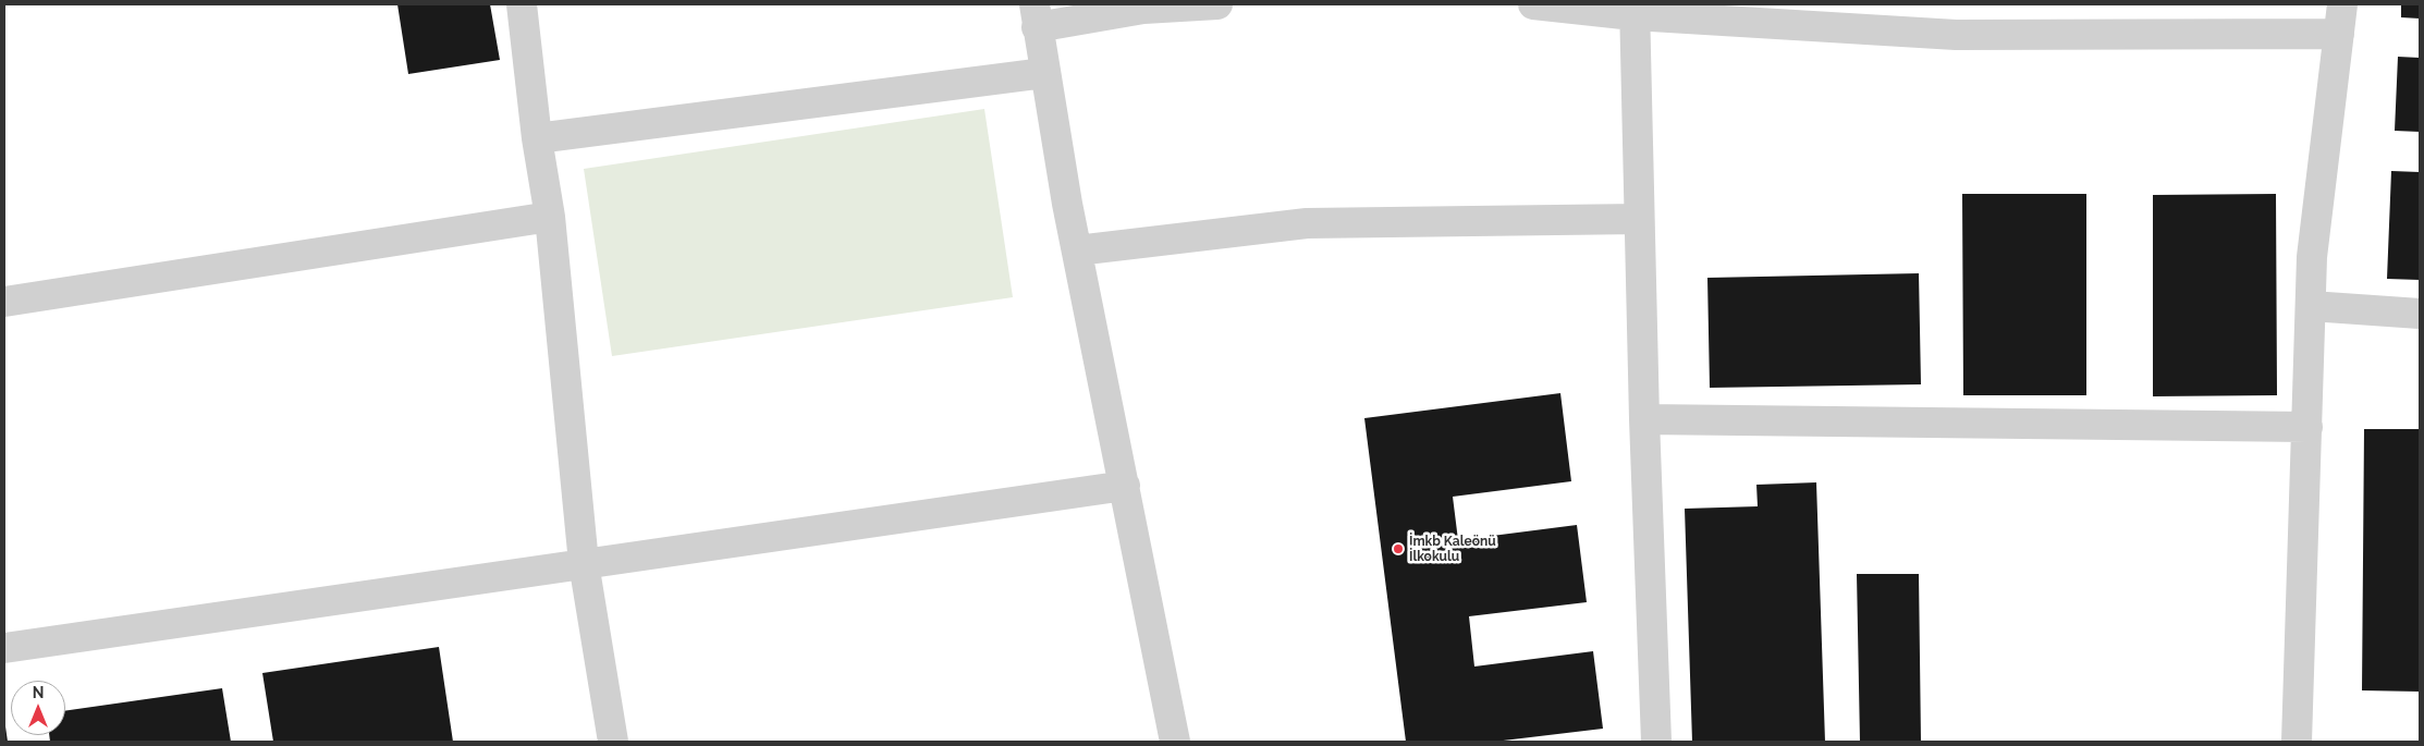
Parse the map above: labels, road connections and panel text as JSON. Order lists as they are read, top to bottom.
{
  "places": ["İmkb Kaleönü İlkokulu"],
  "north": "top"
}
